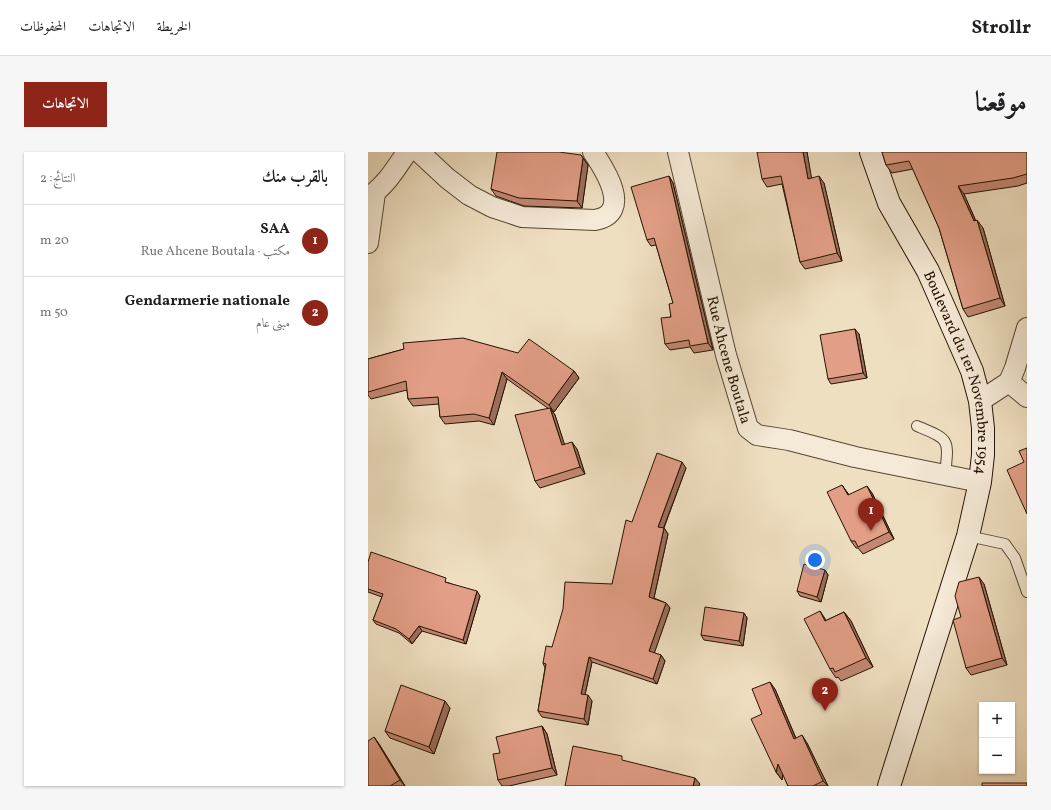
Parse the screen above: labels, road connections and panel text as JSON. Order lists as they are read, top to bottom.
{
  "streets": {
    "main road": ["Boulevard du 1er Novembre 1954"],
    "street": ["Rue Ahcene Boutala"]
  },
  "crossings": [
    ["Rue Ahcene Boutala", "Boulevard du 1er Novembre 1954"]
  ],
  "page": {
    "header": "Strollr",
    "nav": ["الخريطة", "الاتجاهات", "المحفوظات"],
    "title": "موقعنا",
    "buttons": "الاتجاهات",
    "heading": ["بالقرب منك", "النتائج: 2"],
    "list": [
      {
        "mark": "1",
        "name": "SAA",
        "note": "مكتب · Rue Ahcene Boutala",
        "value": "20 m"
      },
      {
        "mark": "2",
        "name": "Gendarmerie nationale",
        "note": "مبنى عام",
        "value": "50 m"
      }
    ],
    "pins": ["1", "2"],
    "map_buttons": ["+", "−"]
  }
}
